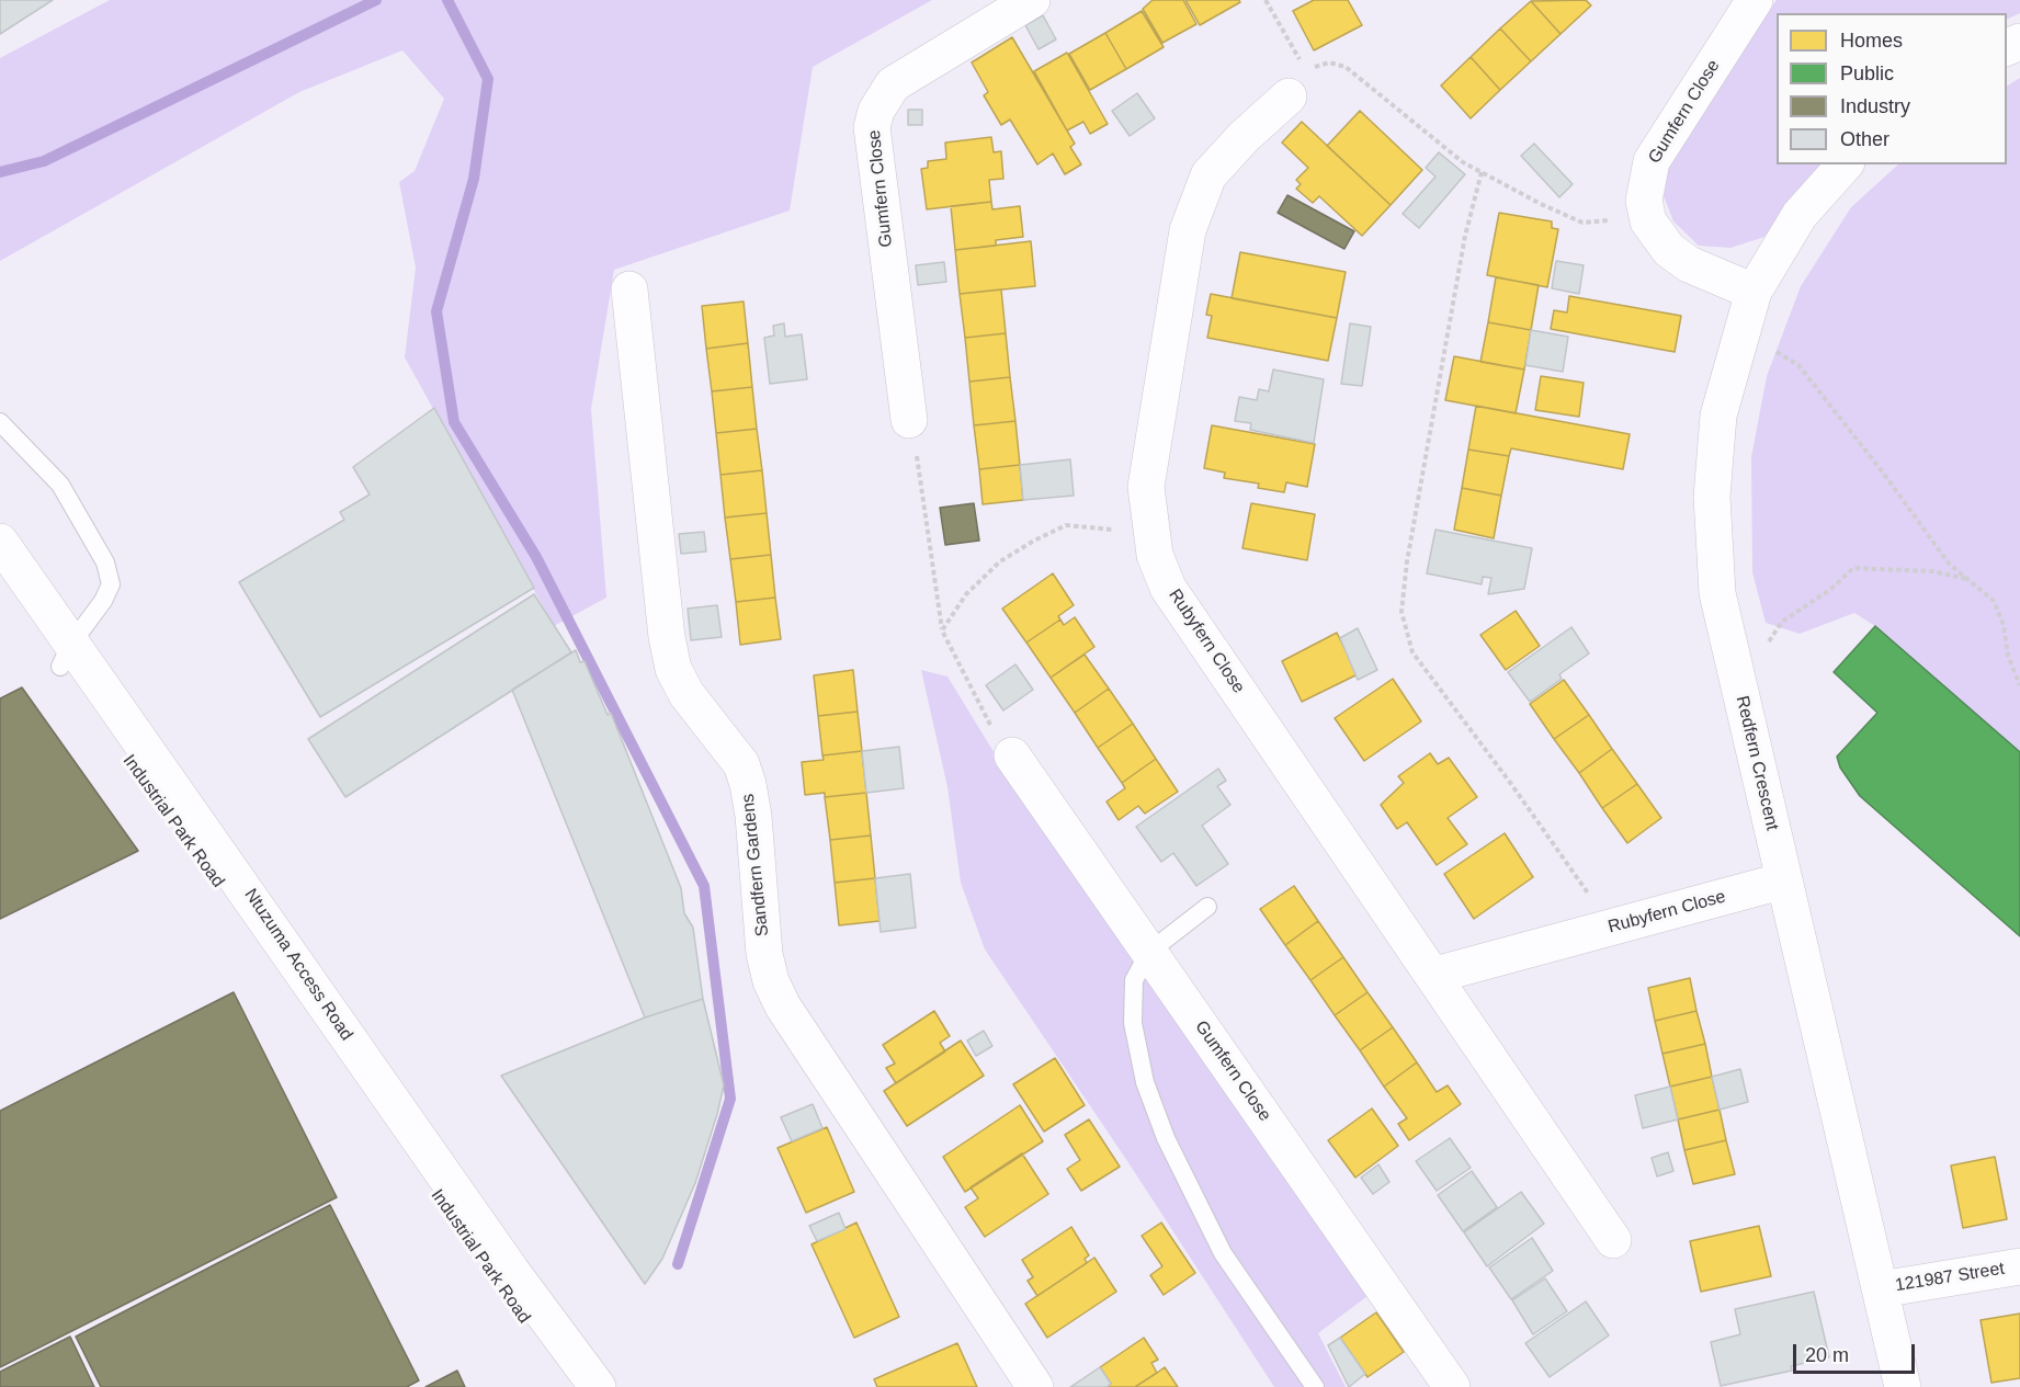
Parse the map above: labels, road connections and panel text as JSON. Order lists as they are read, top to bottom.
{
  "streets": {
    "street": [
      "Gumfern Close",
      "Rubyfern Close",
      "Redfern Crescent",
      "Industrial Park Road",
      "Sandfern Gardens",
      "Ntuzuma Access Road",
      "121987 Street"
    ]
  },
  "crossings": [
    ["Rubyfern Close", "Redfern Crescent"],
    ["Redfern Crescent", "121987 Street"],
    ["Industrial Park Road", "Ntuzuma Access Road"]
  ],
  "legend": [
    "Homes",
    "Public",
    "Industry",
    "Other"
  ],
  "scale_bar": "20 m"
}
